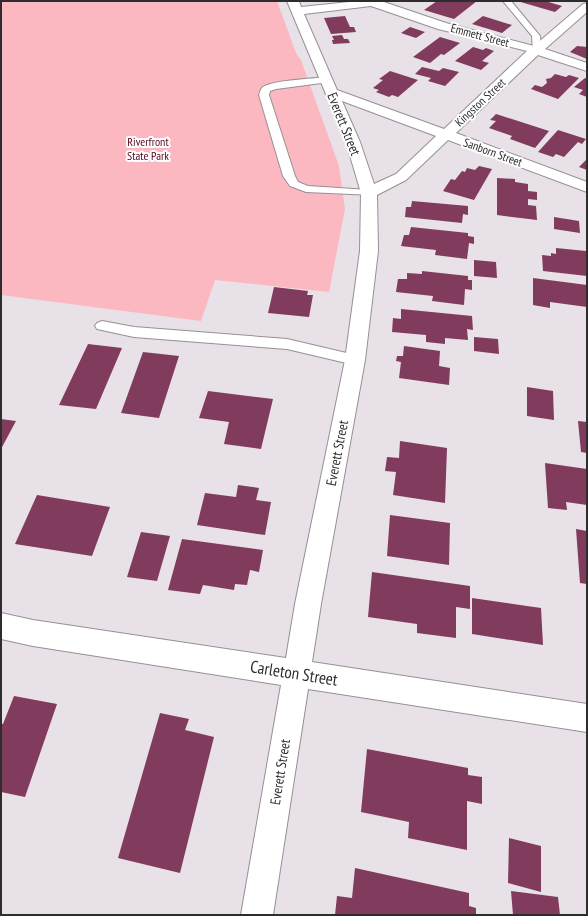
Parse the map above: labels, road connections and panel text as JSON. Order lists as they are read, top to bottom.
{
  "streets": {
    "street": [
      "Emmett Street",
      "Kingston Street",
      "Everett Street",
      "Sanborn Street",
      "Carleton Street"
    ]
  },
  "crossings": [
    ["Emmett Street", "Kingston Street"],
    ["Kingston Street", "Everett Street"],
    ["Kingston Street", "Sanborn Street"],
    ["Everett Street", "Sanborn Street"],
    ["Everett Street", "Carleton Street"]
  ],
  "parks": ["Riverfront State Park"]
}
